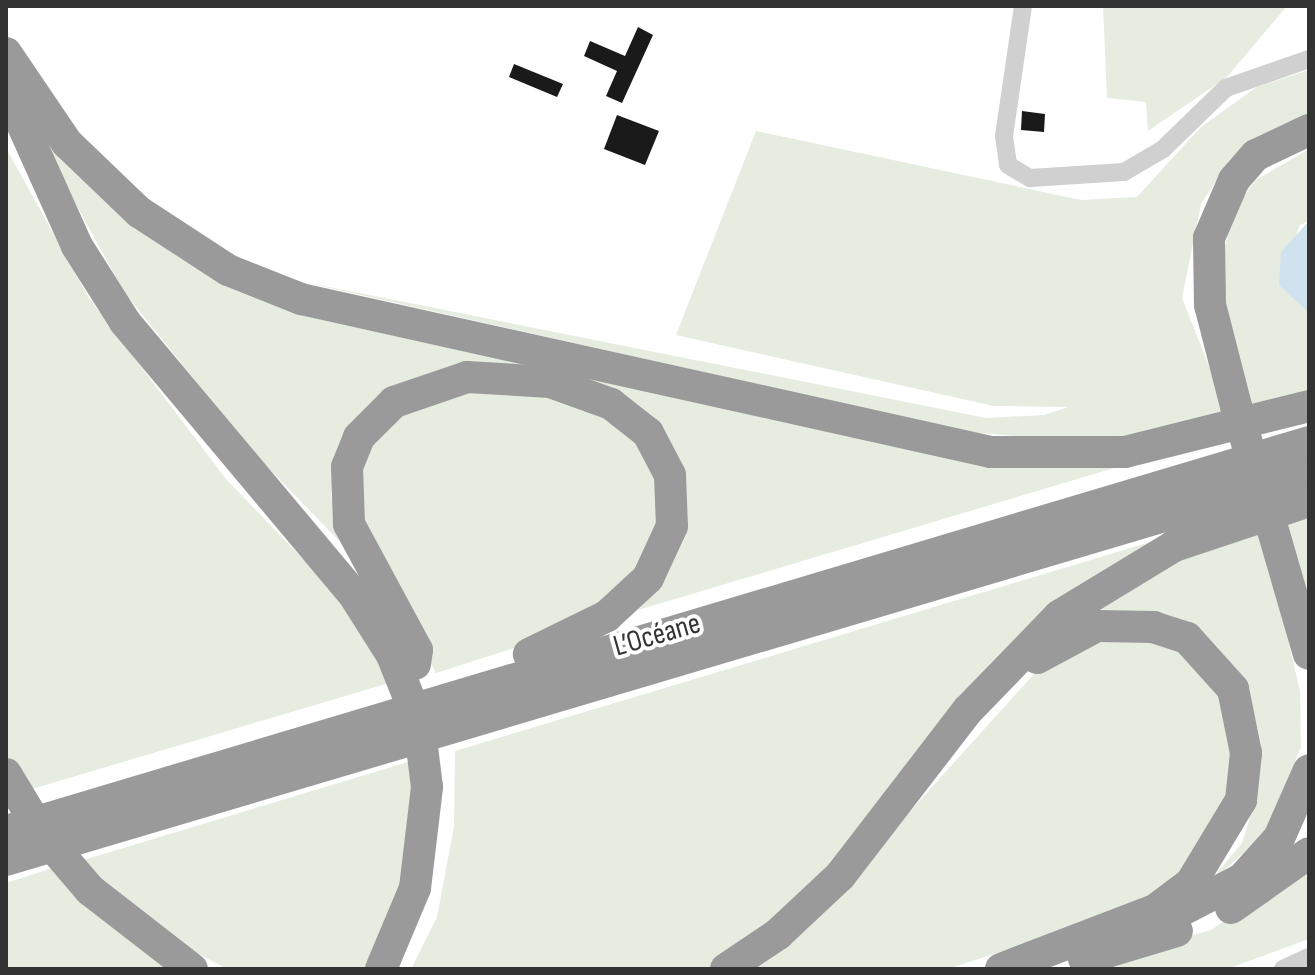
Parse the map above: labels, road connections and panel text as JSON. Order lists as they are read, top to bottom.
{
  "streets": {
    "highway": ["L’Océane"]
  }
}
